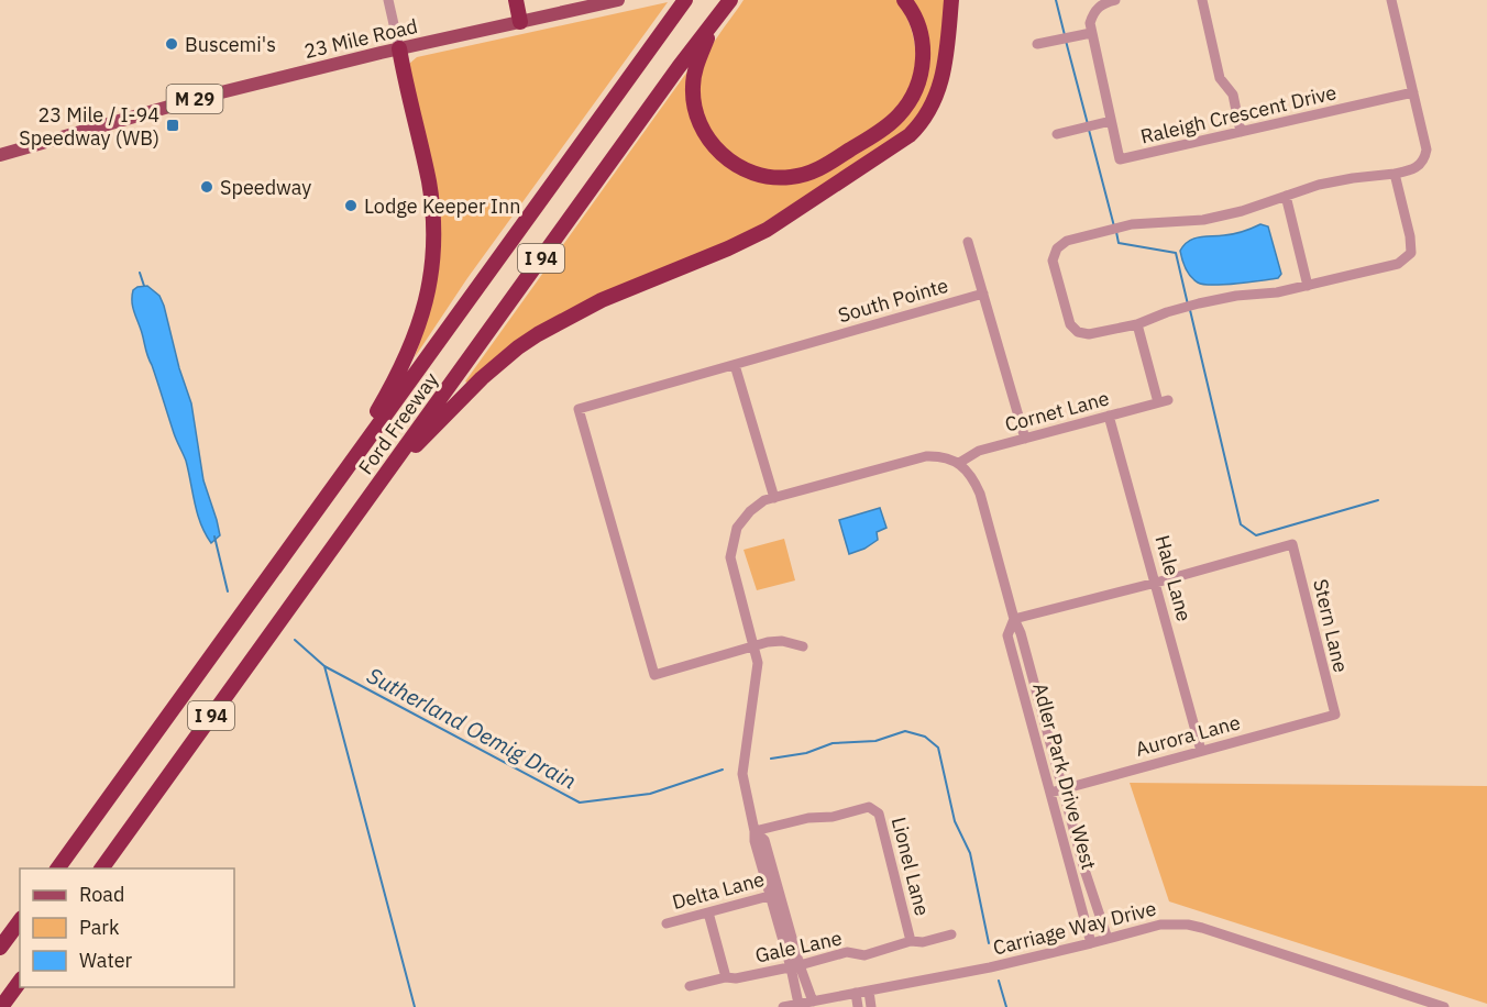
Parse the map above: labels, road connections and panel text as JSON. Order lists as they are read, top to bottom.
{
  "streets": {
    "highway": ["I 94", "Ford Freeway"],
    "main road": ["23 Mile Road", "M 29"],
    "street": [
      "Raleigh Crescent Drive",
      "South Pointe",
      "Cornet Lane",
      "Hale Lane",
      "Stern Lane",
      "Aurora Lane",
      "Adler Park Drive West",
      "Lionel Lane",
      "Delta Lane",
      "Carriage Way Drive",
      "Gale Lane"
    ]
  },
  "crossings": [
    ["Cornet Lane", "Hale Lane"],
    ["Cornet Lane", "Adler Park Drive West"],
    ["Hale Lane", "Stern Lane"],
    ["Hale Lane", "Aurora Lane"],
    ["Stern Lane", "Aurora Lane"],
    ["Aurora Lane", "Adler Park Drive West"],
    ["Adler Park Drive West", "Carriage Way Drive"],
    ["Lionel Lane", "Gale Lane"]
  ],
  "water": ["Sutherland Oemig Drain"],
  "places": {
    "other": ["Buscemi's", "Speedway", "Lodge Keeper Inn"],
    "transit": ["23 Mile / I-94 Speedway (WB)"]
  },
  "legend": ["Road", "Park", "Water"]
}
